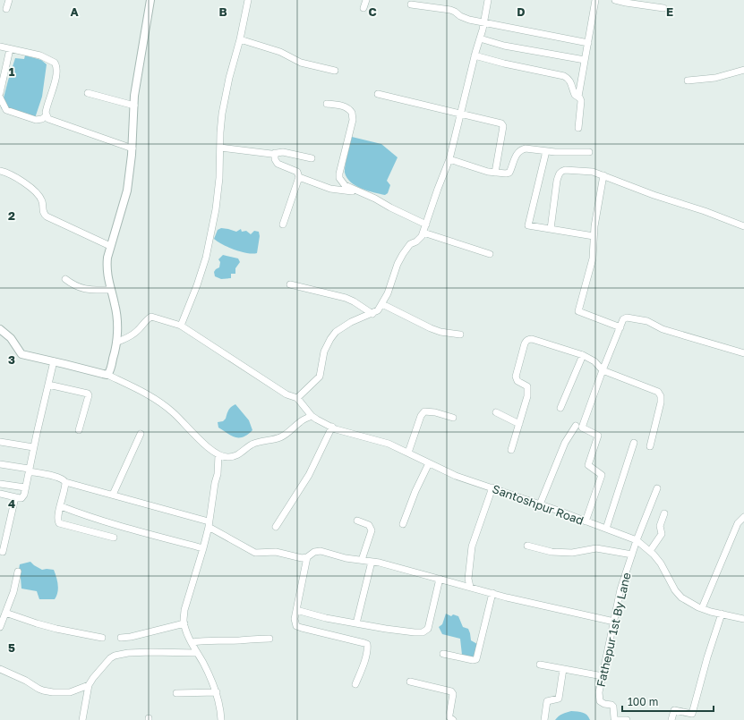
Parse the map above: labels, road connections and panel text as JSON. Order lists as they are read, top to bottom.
{
  "streets": {
    "street": ["Santoshpur Road", "Fathepur 1st By Lane"]
  },
  "crossings": [
    ["Santoshpur Road", "Fathepur 1st By Lane"]
  ],
  "scale_bar": "100 m",
  "grid": {
    "columns": [
      "A",
      "B",
      "C",
      "D",
      "E"
    ],
    "rows": [
      "1",
      "2",
      "3",
      "4",
      "5"
    ]
  }
}
